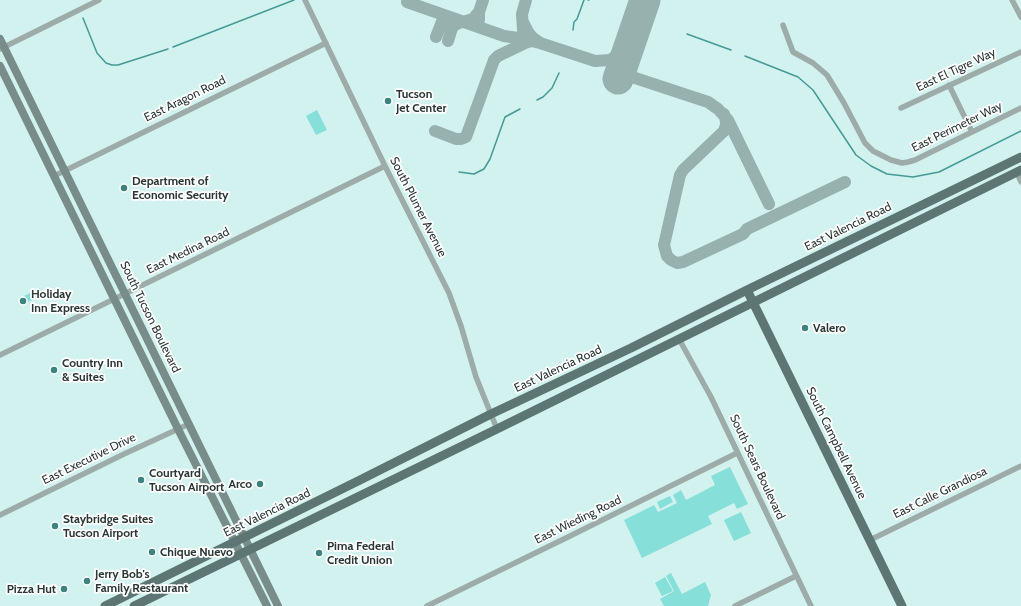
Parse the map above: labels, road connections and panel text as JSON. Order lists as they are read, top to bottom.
{
  "streets": {
    "main road": ["East Valencia Road", "South Tucson Boulevard", "South Campbell Avenue"],
    "street": [
      "East El Tigre Way",
      "East Aragon Road",
      "East Perimeter Way",
      "South Plumer Avenue",
      "East Medina Road",
      "East Executive Drive",
      "South Sears Boulevard",
      "East Calle Grandiosa",
      "East Wieding Road"
    ]
  },
  "crossings": [
    ["East Aragon Road", "South Plumer Avenue"],
    ["East Aragon Road", "South Tucson Boulevard"],
    ["South Plumer Avenue", "East Valencia Road"],
    ["South Plumer Avenue", "East Medina Road"],
    ["East Valencia Road", "South Tucson Boulevard"],
    ["East Valencia Road", "South Campbell Avenue"],
    ["East Valencia Road", "South Sears Boulevard"],
    ["East Medina Road", "South Tucson Boulevard"],
    ["South Tucson Boulevard", "East Executive Drive"],
    ["South Campbell Avenue", "East Calle Grandiosa"],
    ["South Sears Boulevard", "East Wieding Road"]
  ],
  "places": [
    "Tucson Jet Center",
    "Department of Economic Security",
    "Holiday Inn Express",
    "Valero",
    "Country Inn & Suites",
    "Courtyard Tucson Airport",
    "Arco",
    "Staybridge Suites Tucson Airport",
    "Chique Nuevo",
    "Pima Federal Credit Union",
    "Jerry Bob's Family Restaurant",
    "Pizza Hut"
  ]
}
